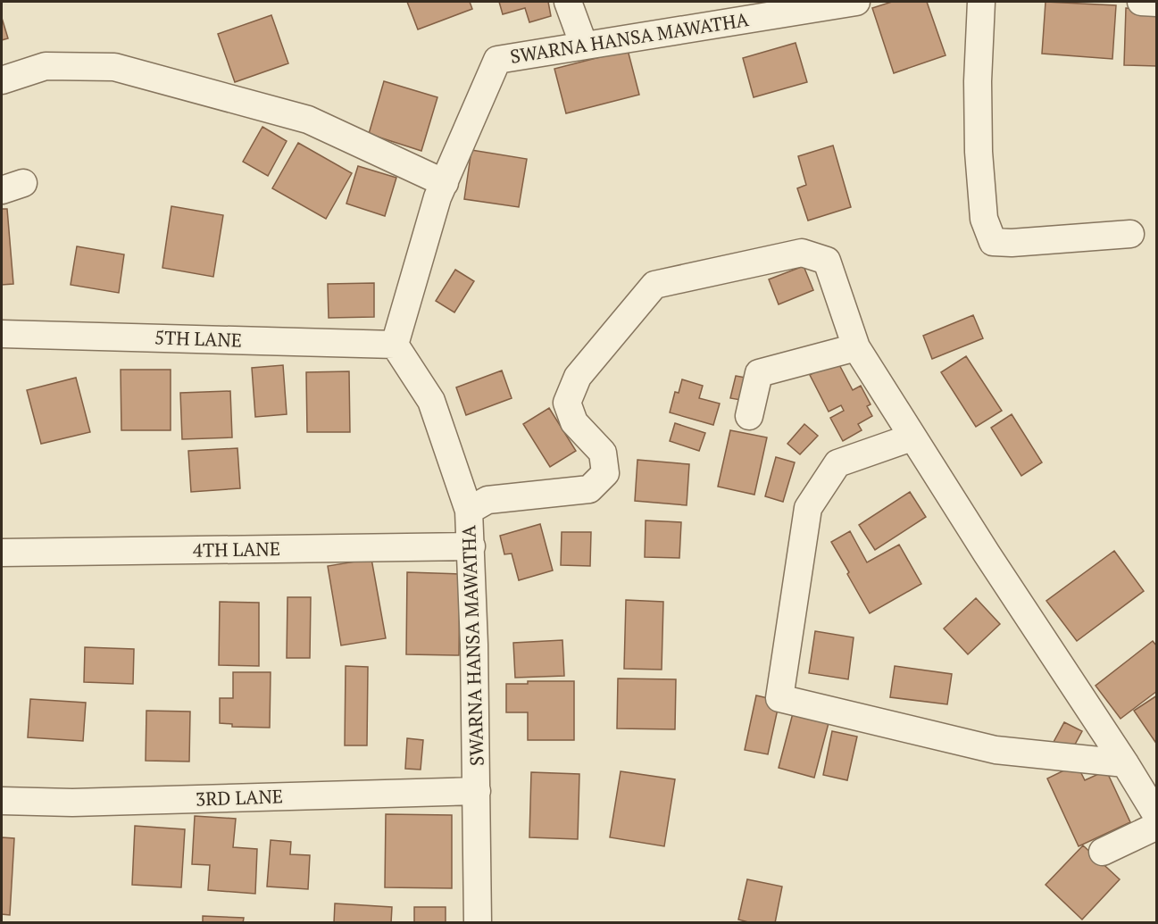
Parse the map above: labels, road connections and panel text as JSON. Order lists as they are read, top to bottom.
{
  "streets": {
    "street": [
      "SWARNA HANSA MAWATHA",
      "5TH LANE",
      "4TH LANE",
      "3RD LANE"
    ]
  },
  "crossings": [
    ["SWARNA HANSA MAWATHA", "5TH LANE"],
    ["SWARNA HANSA MAWATHA", "4TH LANE"],
    ["SWARNA HANSA MAWATHA", "3RD LANE"]
  ]
}
